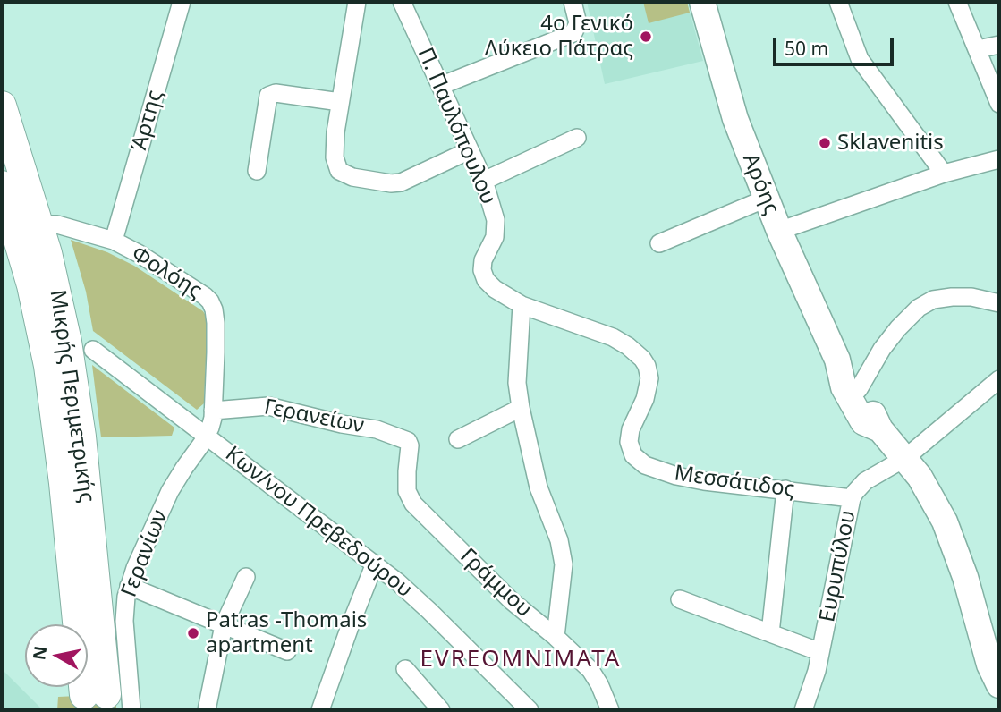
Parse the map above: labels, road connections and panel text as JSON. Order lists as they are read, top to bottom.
{
  "streets": {
    "main road": ["Μικρής Περιμετρικής"],
    "street": [
      "Άρτης",
      "Π. Παυλόπουλου",
      "Αρόης",
      "Φολόης",
      "Γερανείων",
      "Μεσσάτιδος",
      "Κων/νου Πρεβεδούρου",
      "Γερανίων",
      "Ευρυπύλου",
      "Γράμμου"
    ]
  },
  "crossings": [
    ["Άρτης", "Φολόης"],
    ["Π. Παυλόπουλου", "Μεσσάτιδος"],
    ["Αρόης", "Ευρυπύλου"],
    ["Φολόης", "Μικρής Περιμετρικής"],
    ["Φολόης", "Γερανείων"],
    ["Φολόης", "Γερανίων"],
    ["Γερανείων", "Γερανίων"],
    ["Γερανείων", "Γράμμου"],
    ["Μεσσάτιδος", "Ευρυπύλου"],
    ["Κων/νου Πρεβεδούρου", "Γερανίων"]
  ],
  "districts": ["EVREOMNIMATA"],
  "places": ["4ο Γενικό Λύκειο Πάτρας", "Sklavenitis", "Patras -Thomais apartment"],
  "scale_bar": "50 m",
  "north": "left"
}
